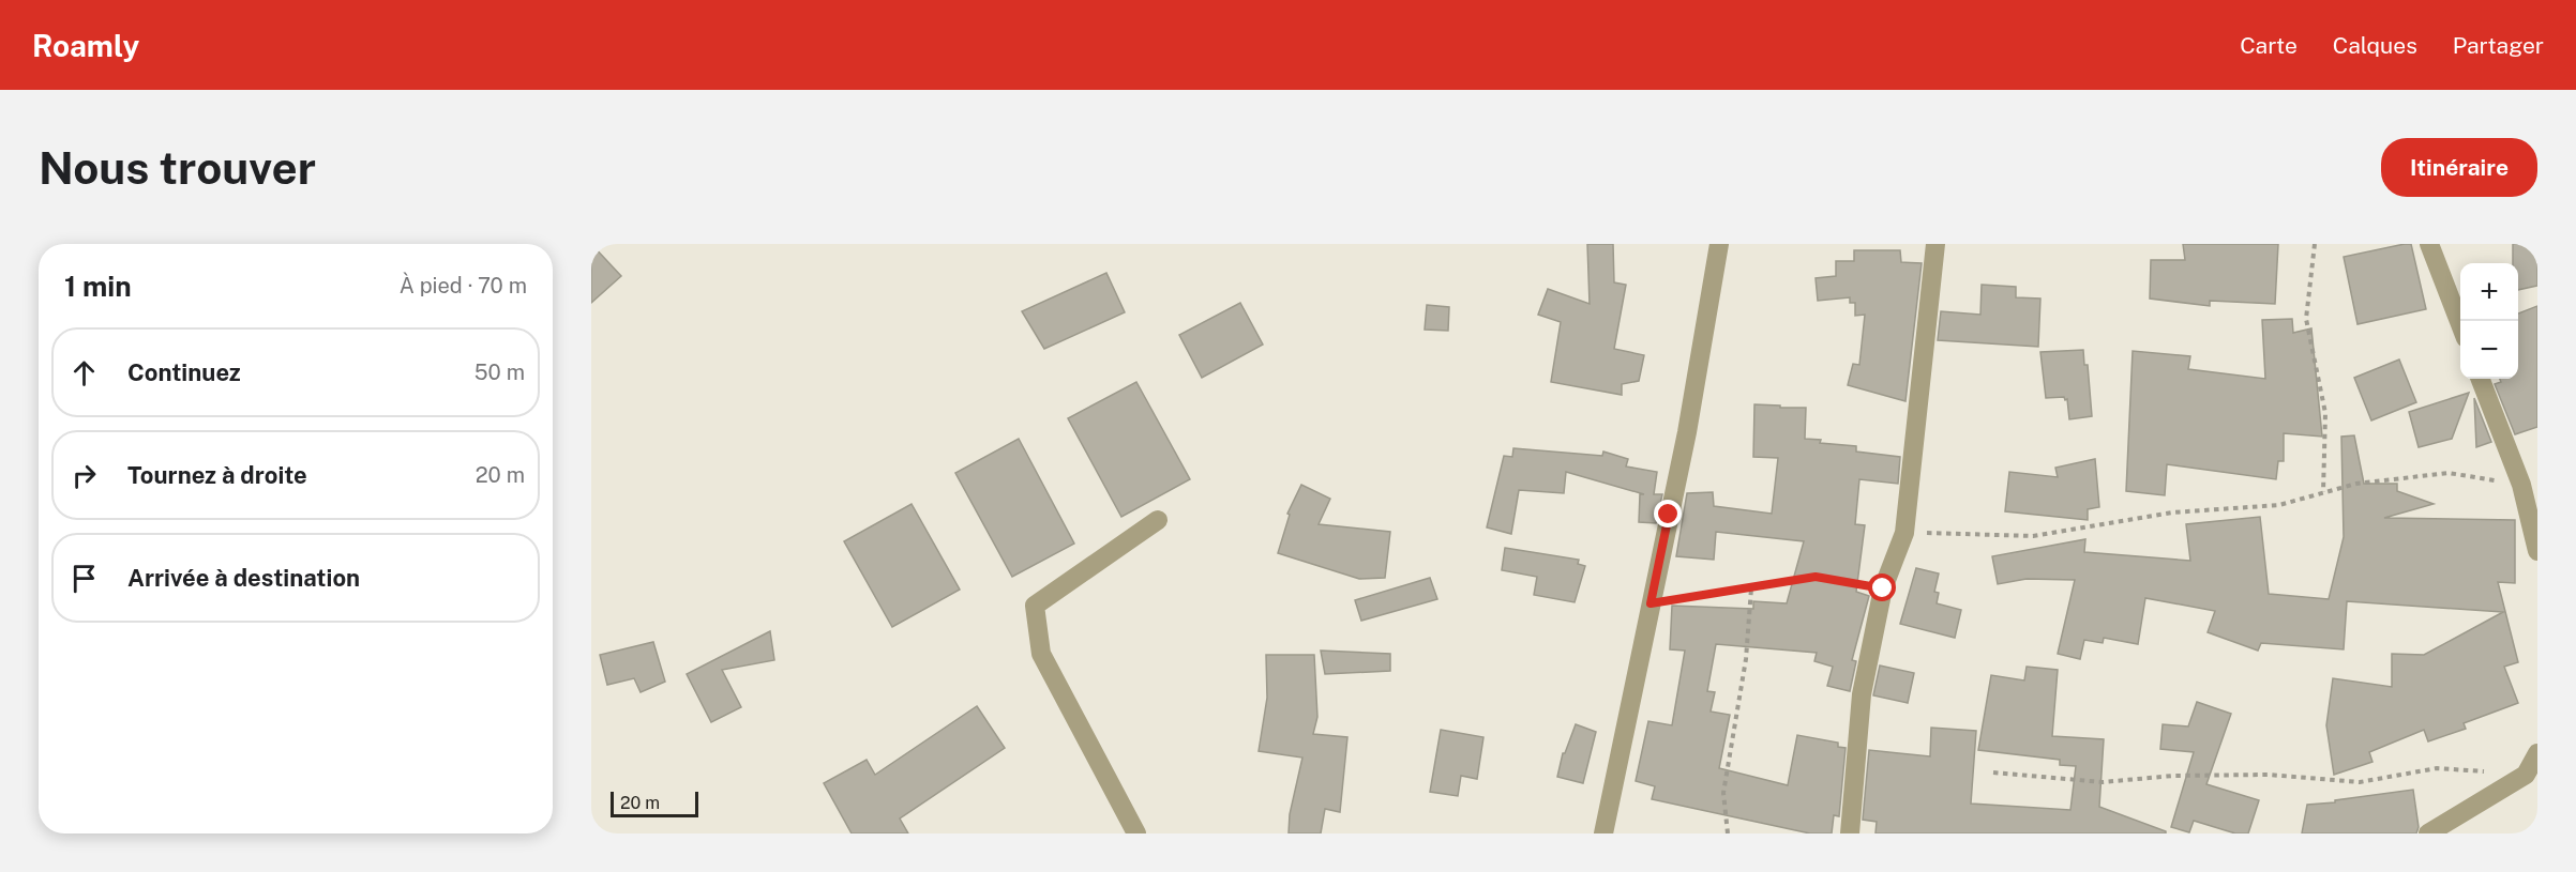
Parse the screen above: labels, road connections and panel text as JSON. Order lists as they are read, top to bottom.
{
  "scale_bar": "20 m",
  "page": {
    "header": "Roamly",
    "nav": ["Carte", "Calques", "Partager"],
    "buttons": "Itinéraire",
    "title": "Nous trouver",
    "heading": ["1 min", "À pied · 70 m"],
    "map_buttons": ["+", "−"],
    "list": [
      ["Continuez", "50 m"],
      ["Tournez à droite", "20 m"],
      "Arrivée à destination"
    ],
    "scale": "20 m"
  }
}
